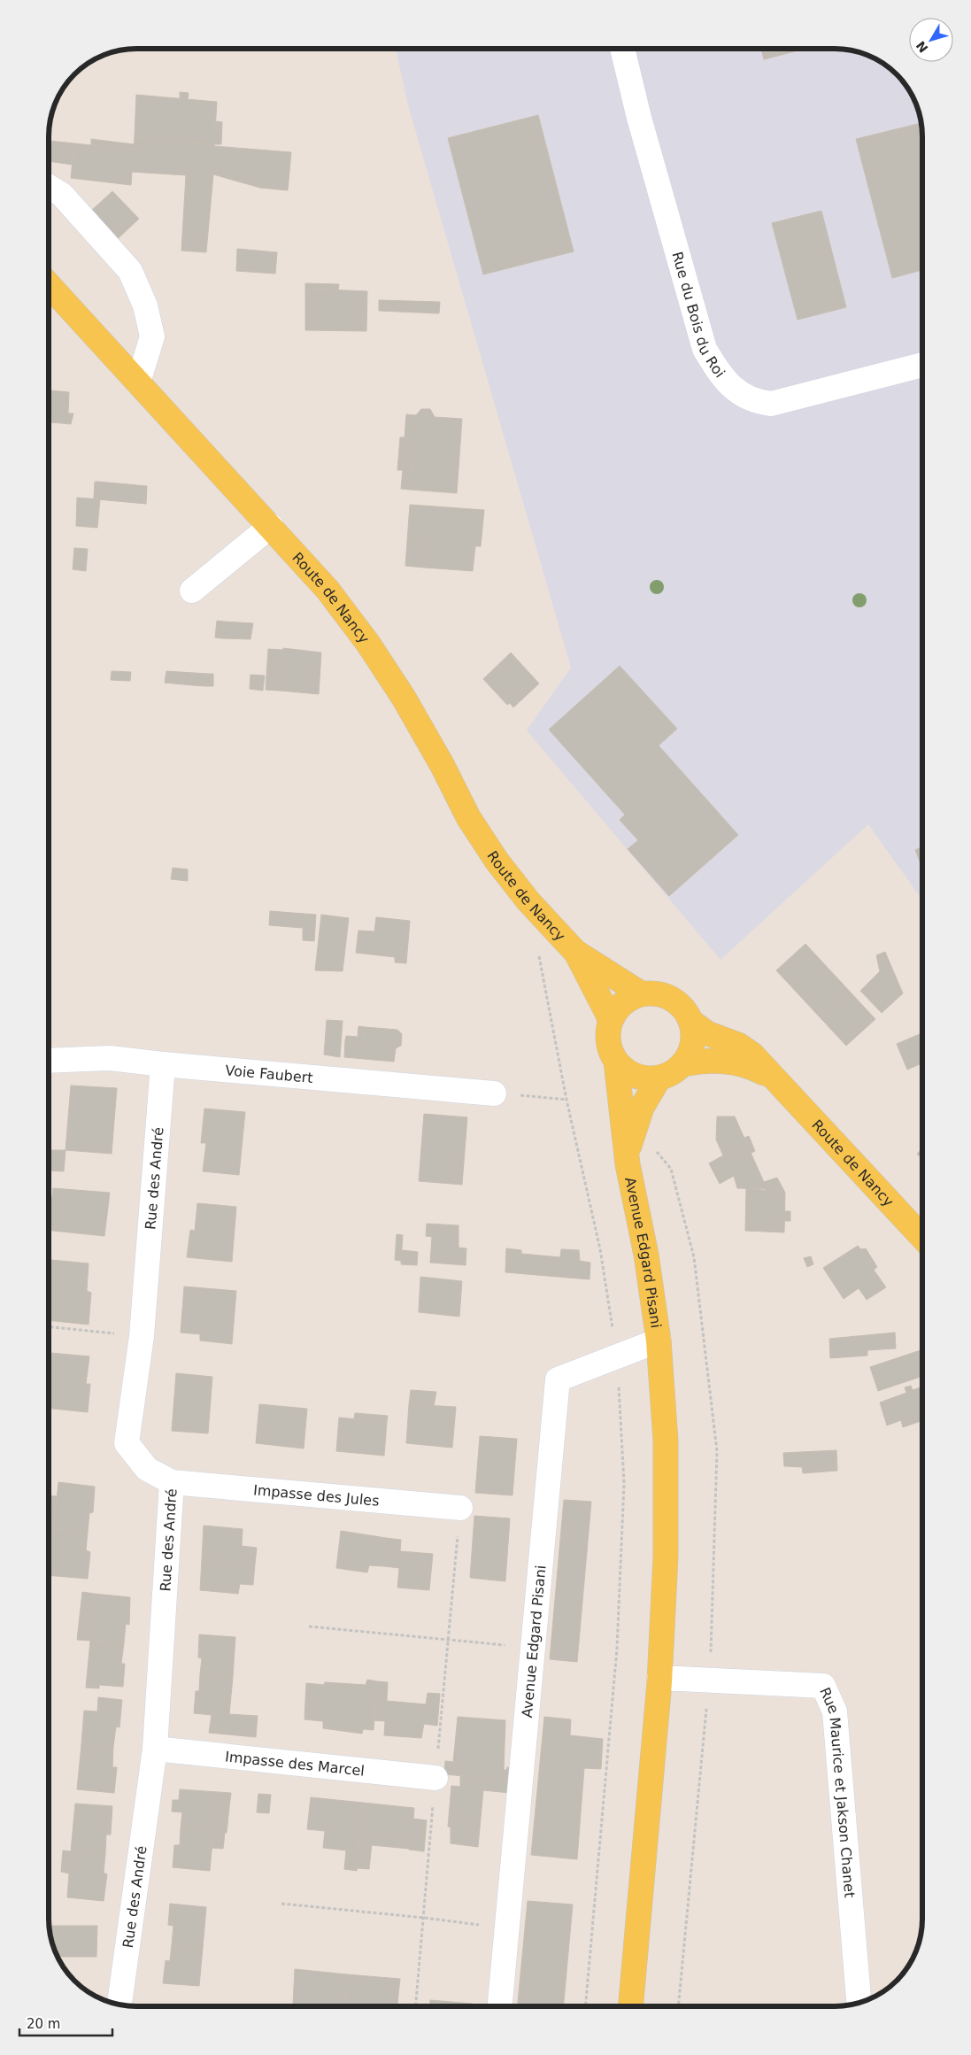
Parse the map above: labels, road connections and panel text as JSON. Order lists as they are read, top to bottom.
{
  "streets": {
    "main road": ["Route de Nancy", "Avenue Edgard Pisani"],
    "street": [
      "Rue du Bois du Roi",
      "Voie Faubert",
      "Rue des André",
      "Impasse des Jules",
      "Impasse des Marcel",
      "Rue Maurice et Jakson Chanet"
    ]
  },
  "crossings": [
    ["Route de Nancy", "Avenue Edgard Pisani"],
    ["Voie Faubert", "Rue des André"],
    ["Rue des André", "Impasse des Jules"],
    ["Rue des André", "Impasse des Marcel"],
    ["Avenue Edgard Pisani", "Rue Maurice et Jakson Chanet"]
  ],
  "scale_bar": "20 m",
  "north": "bottom left"
}
